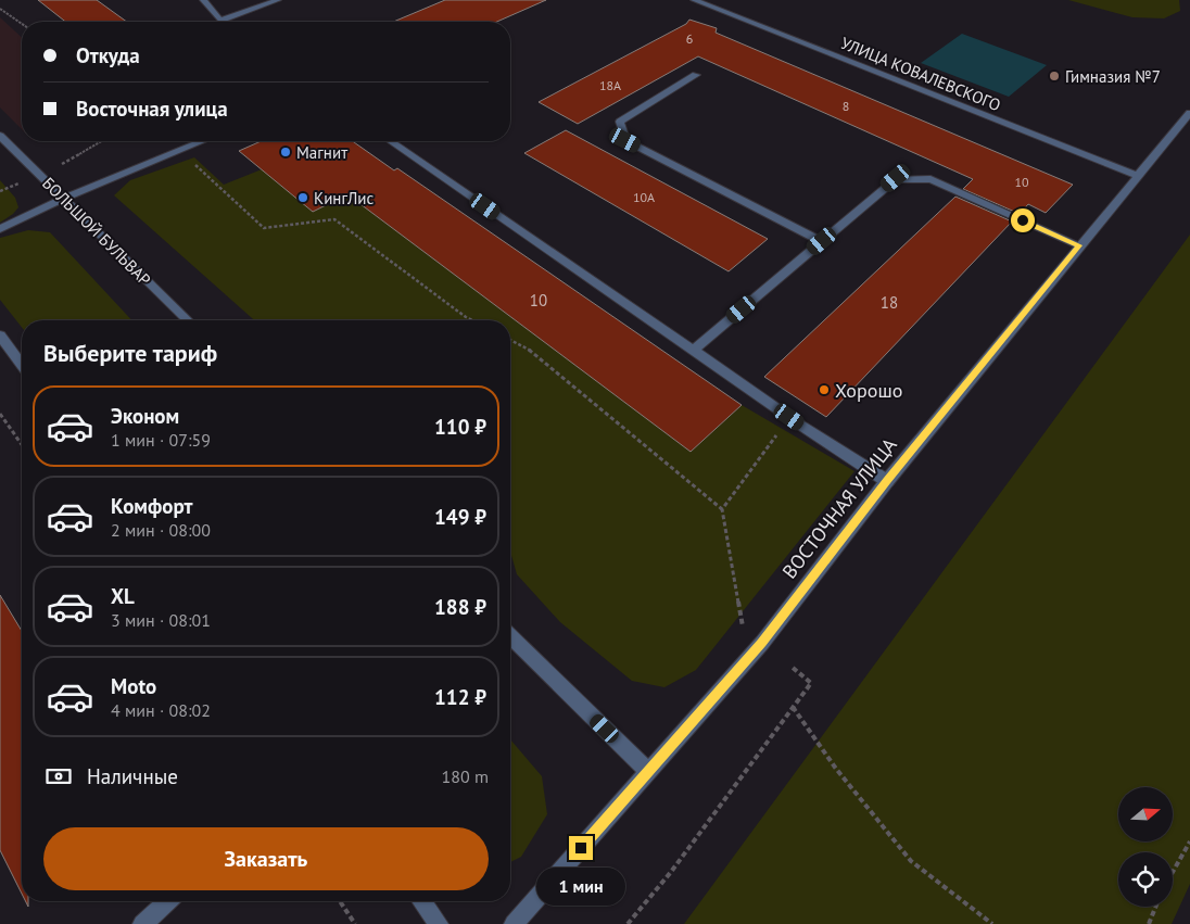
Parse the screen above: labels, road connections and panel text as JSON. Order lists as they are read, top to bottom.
{
  "streets": {
    "street": ["УЛИЦА КОВАЛЕВСКОГО", "БОЛЬШОЙ БУЛЬВАР", "ВОСТОЧНАЯ УЛИЦА"]
  },
  "crossings": [
    ["УЛИЦА КОВАЛЕВСКОГО", "ВОСТОЧНАЯ УЛИЦА"]
  ],
  "places": [
    "Гимназия №7",
    "Магнит",
    "КингЛис",
    "Хорошо"
  ],
  "house_numbers": [
    "6",
    "18А",
    "8",
    "10",
    "10А",
    "10",
    "18"
  ],
  "north": "right",
  "page": {
    "banner": ["Откуда", "Восточная улица"],
    "heading": "Выберите тариф",
    "list": [
      {
        "name": "Эконом",
        "note": "1 мин · 07:59",
        "value": "110 ₽"
      },
      {
        "name": "Комфорт",
        "note": "2 мин · 08:00",
        "value": "149 ₽"
      },
      {
        "name": "XL",
        "note": "3 мин · 08:01",
        "value": "188 ₽"
      },
      {
        "name": "Moto",
        "note": "4 мин · 08:02",
        "value": "112 ₽"
      }
    ],
    "pay": ["Наличные", "180 m"],
    "buttons": "Заказать",
    "bubble": "1 мин"
  }
}
